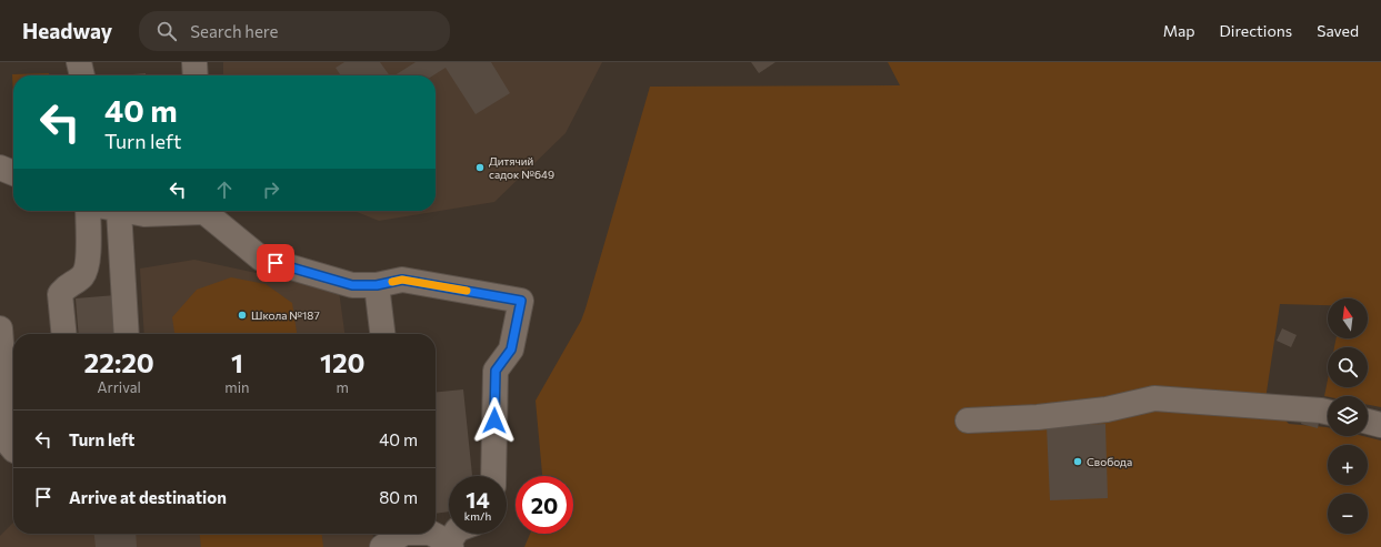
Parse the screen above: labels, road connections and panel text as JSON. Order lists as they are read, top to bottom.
{
  "places": ["Дитячий садок №649", "Школа №187", "Свобода"],
  "north": "top",
  "page": {
    "header": "Headway",
    "search": "Search here",
    "nav": ["Map", "Directions", "Saved"],
    "turn": ["40 m", "Turn left"],
    "map_buttons": ["+", "−"],
    "eta": [
      "22:20",
      "Arrival",
      "1",
      "min",
      "120",
      "m"
    ],
    "list": [
      {
        "name": "Turn left",
        "value": "40 m"
      },
      {
        "name": "Arrive at destination",
        "value": "80 m"
      }
    ],
    "speed": "14 km/h",
    "limit": "20"
  }
}
